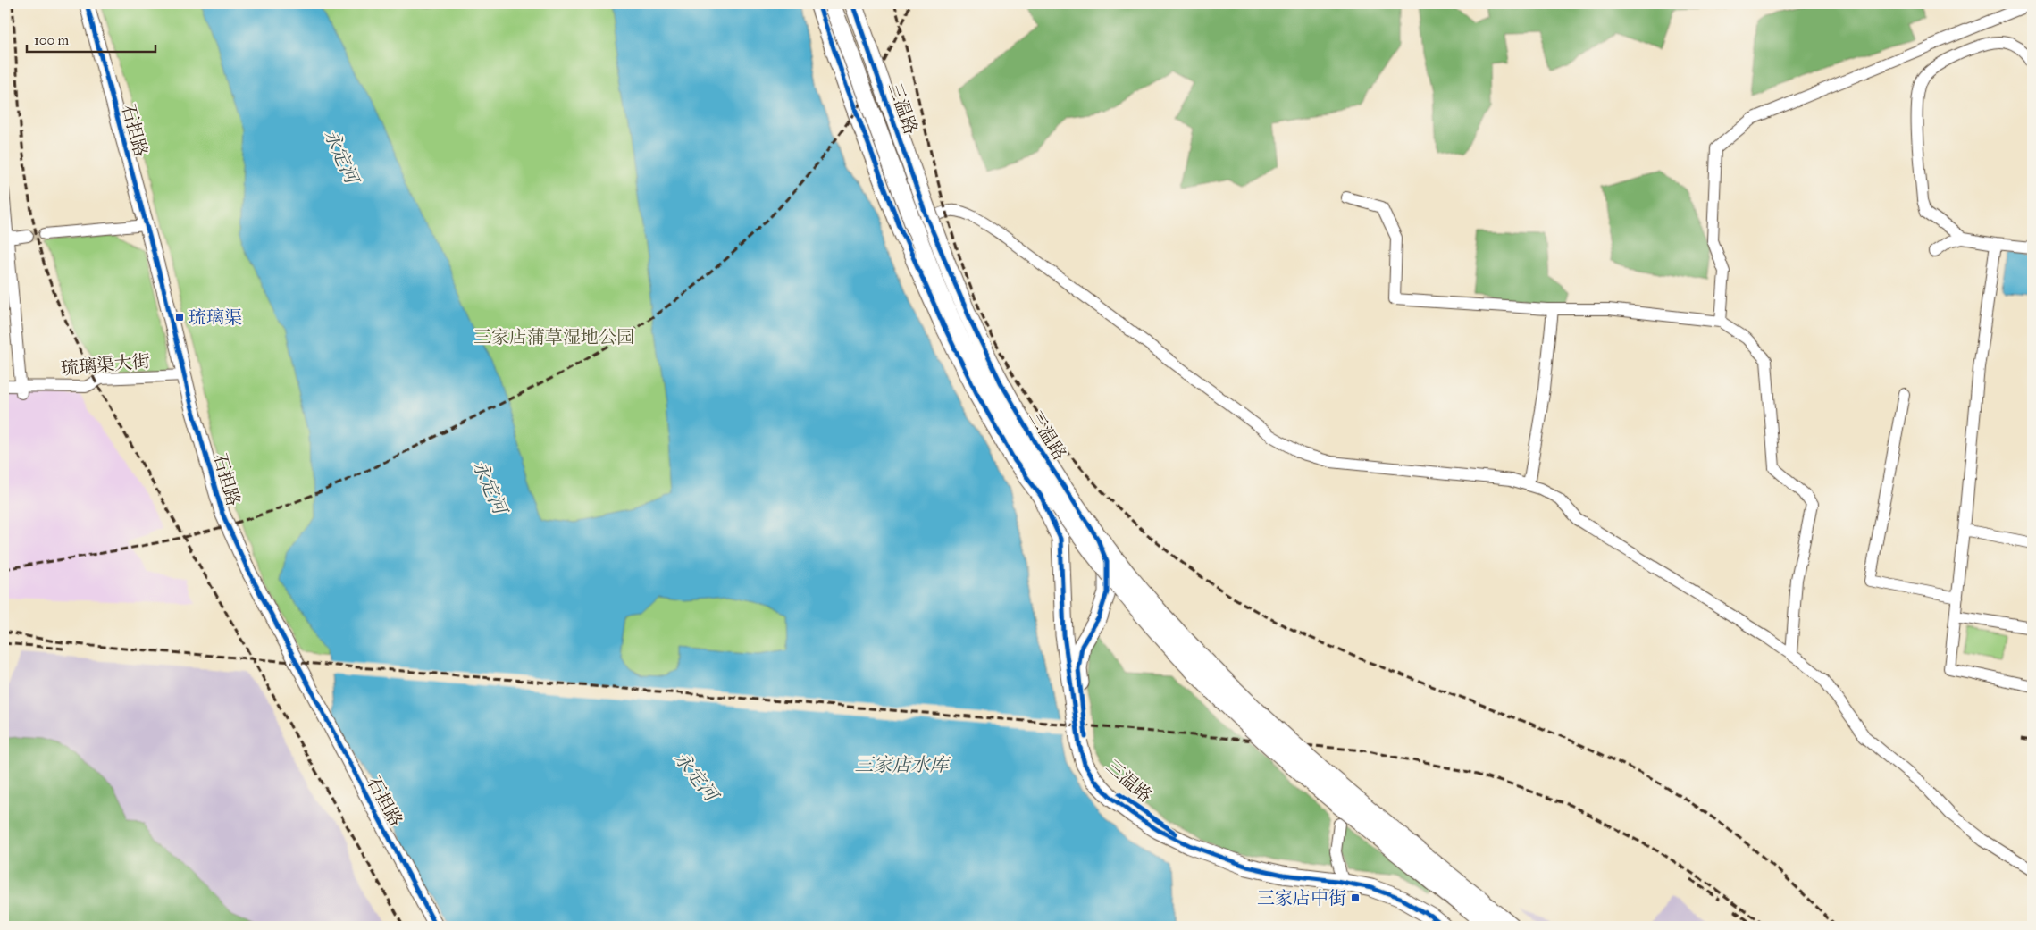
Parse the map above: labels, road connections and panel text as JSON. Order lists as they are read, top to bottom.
{
  "streets": {
    "highway": ["三温路"],
    "main road": ["石担路"],
    "street": ["琉璃渠大街"]
  },
  "crossings": [
    ["石担路", "琉璃渠大街"]
  ],
  "water": ["永定河", "三家店水库"],
  "parks": ["三家店蒲草湿地公园"],
  "places": {
    "transit": ["琉璃渠", "三家店中街"]
  },
  "scale_bar": "100 m"
}
